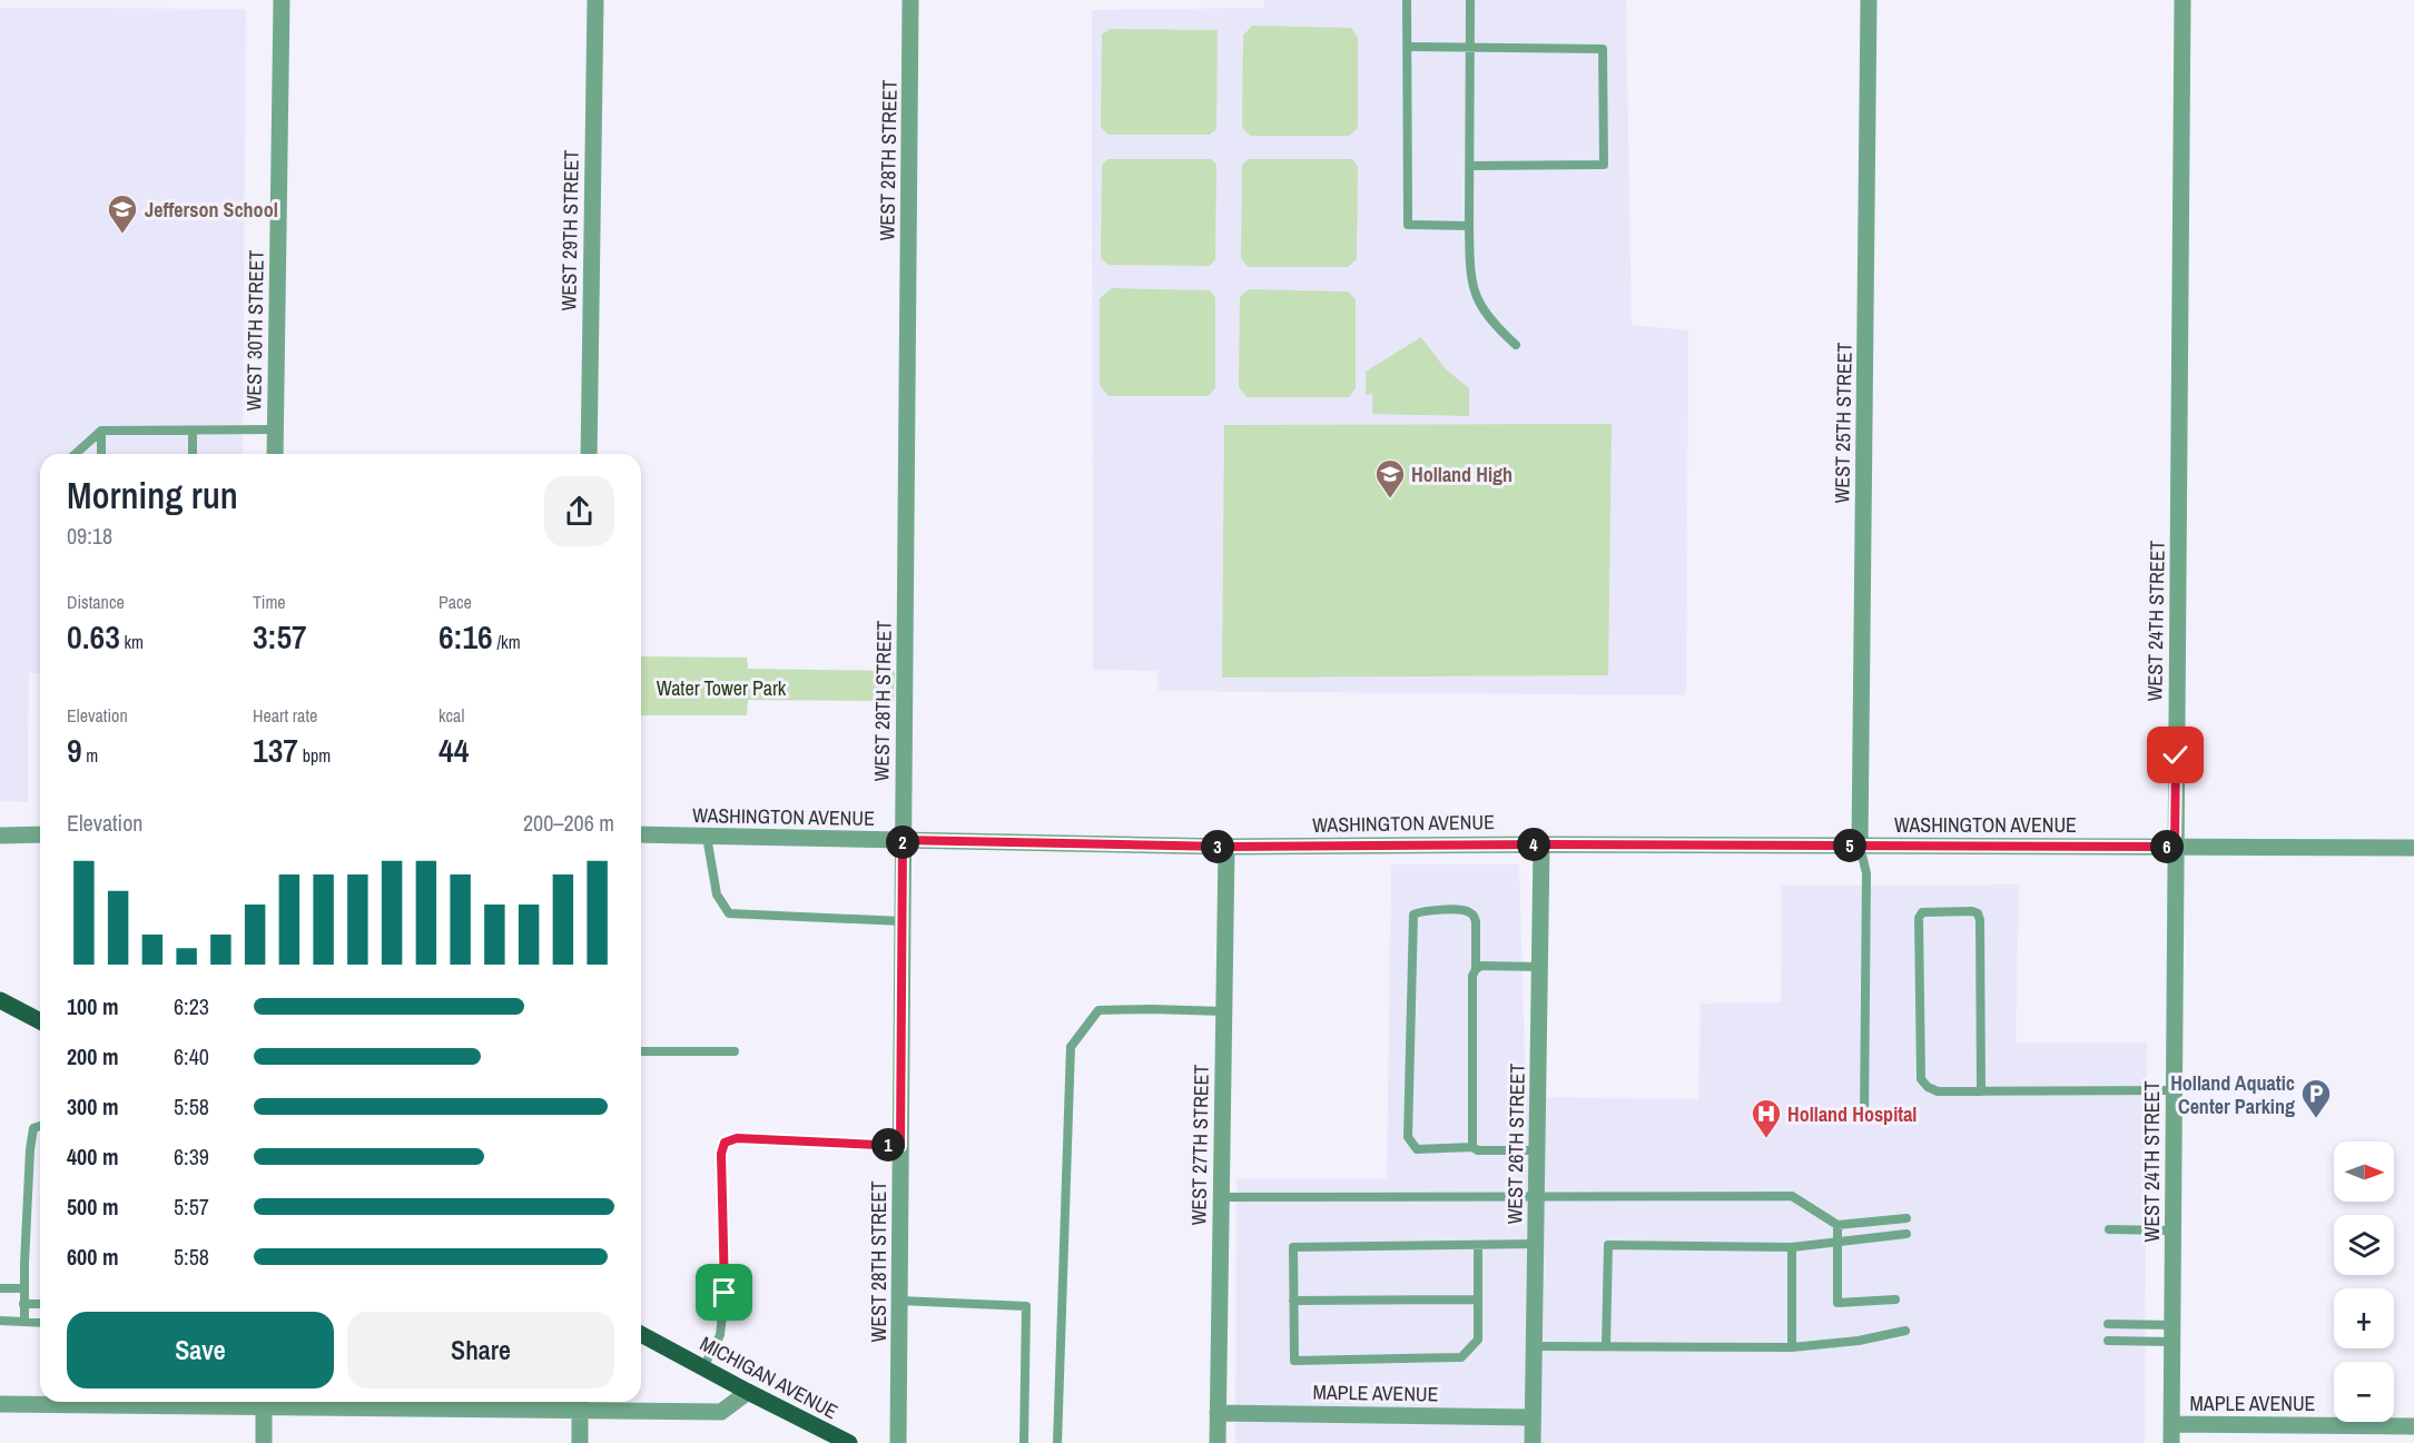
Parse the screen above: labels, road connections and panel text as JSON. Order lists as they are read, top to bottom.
{
  "streets": {
    "main road": ["MICHIGAN AVENUE"],
    "street": [
      "WEST 28TH STREET",
      "WEST 29TH STREET",
      "WEST 30TH STREET",
      "WEST 25TH STREET",
      "WEST 24TH STREET",
      "WASHINGTON AVENUE",
      "WEST 26TH STREET",
      "WEST 27TH STREET",
      "MAPLE AVENUE"
    ]
  },
  "crossings": [
    ["WEST 28TH STREET", "WASHINGTON AVENUE"],
    ["WEST 25TH STREET", "WASHINGTON AVENUE"],
    ["WEST 24TH STREET", "WASHINGTON AVENUE"],
    ["WEST 24TH STREET", "MAPLE AVENUE"],
    ["WASHINGTON AVENUE", "WEST 26TH STREET"],
    ["WASHINGTON AVENUE", "WEST 27TH STREET"],
    ["WEST 26TH STREET", "MAPLE AVENUE"],
    ["WEST 27TH STREET", "MAPLE AVENUE"]
  ],
  "parks": ["Water Tower Park"],
  "places": {
    "school or university": ["Jefferson School", "Holland High"],
    "parking": ["Holland Aquatic Center Parking"],
    "hospital": ["Holland Hospital"]
  },
  "north": "right",
  "page": {
    "heading": ["Morning run", "09:18"],
    "stats": [
      ["Distance", "0.63 km"],
      ["Time", "3:57"],
      ["Pace", "6:16 /km"],
      ["Elevation", "9 m"],
      ["Heart rate", "137 bpm"],
      ["kcal", "44"]
    ],
    "chart": ["Elevation", "200–206 m"],
    "pins": [
      "2",
      "4",
      "5",
      "3",
      "6",
      "1"
    ],
    "list": [
      {
        "name": "100 m",
        "note": "6:23"
      },
      {
        "name": "200 m",
        "note": "6:40"
      },
      {
        "name": "300 m",
        "note": "5:58"
      },
      {
        "name": "400 m",
        "note": "6:39"
      },
      {
        "name": "500 m",
        "note": "5:57"
      },
      {
        "name": "600 m",
        "note": "5:58"
      }
    ],
    "map_buttons": ["+", "−"],
    "buttons": ["Save", "Share"]
  }
}
